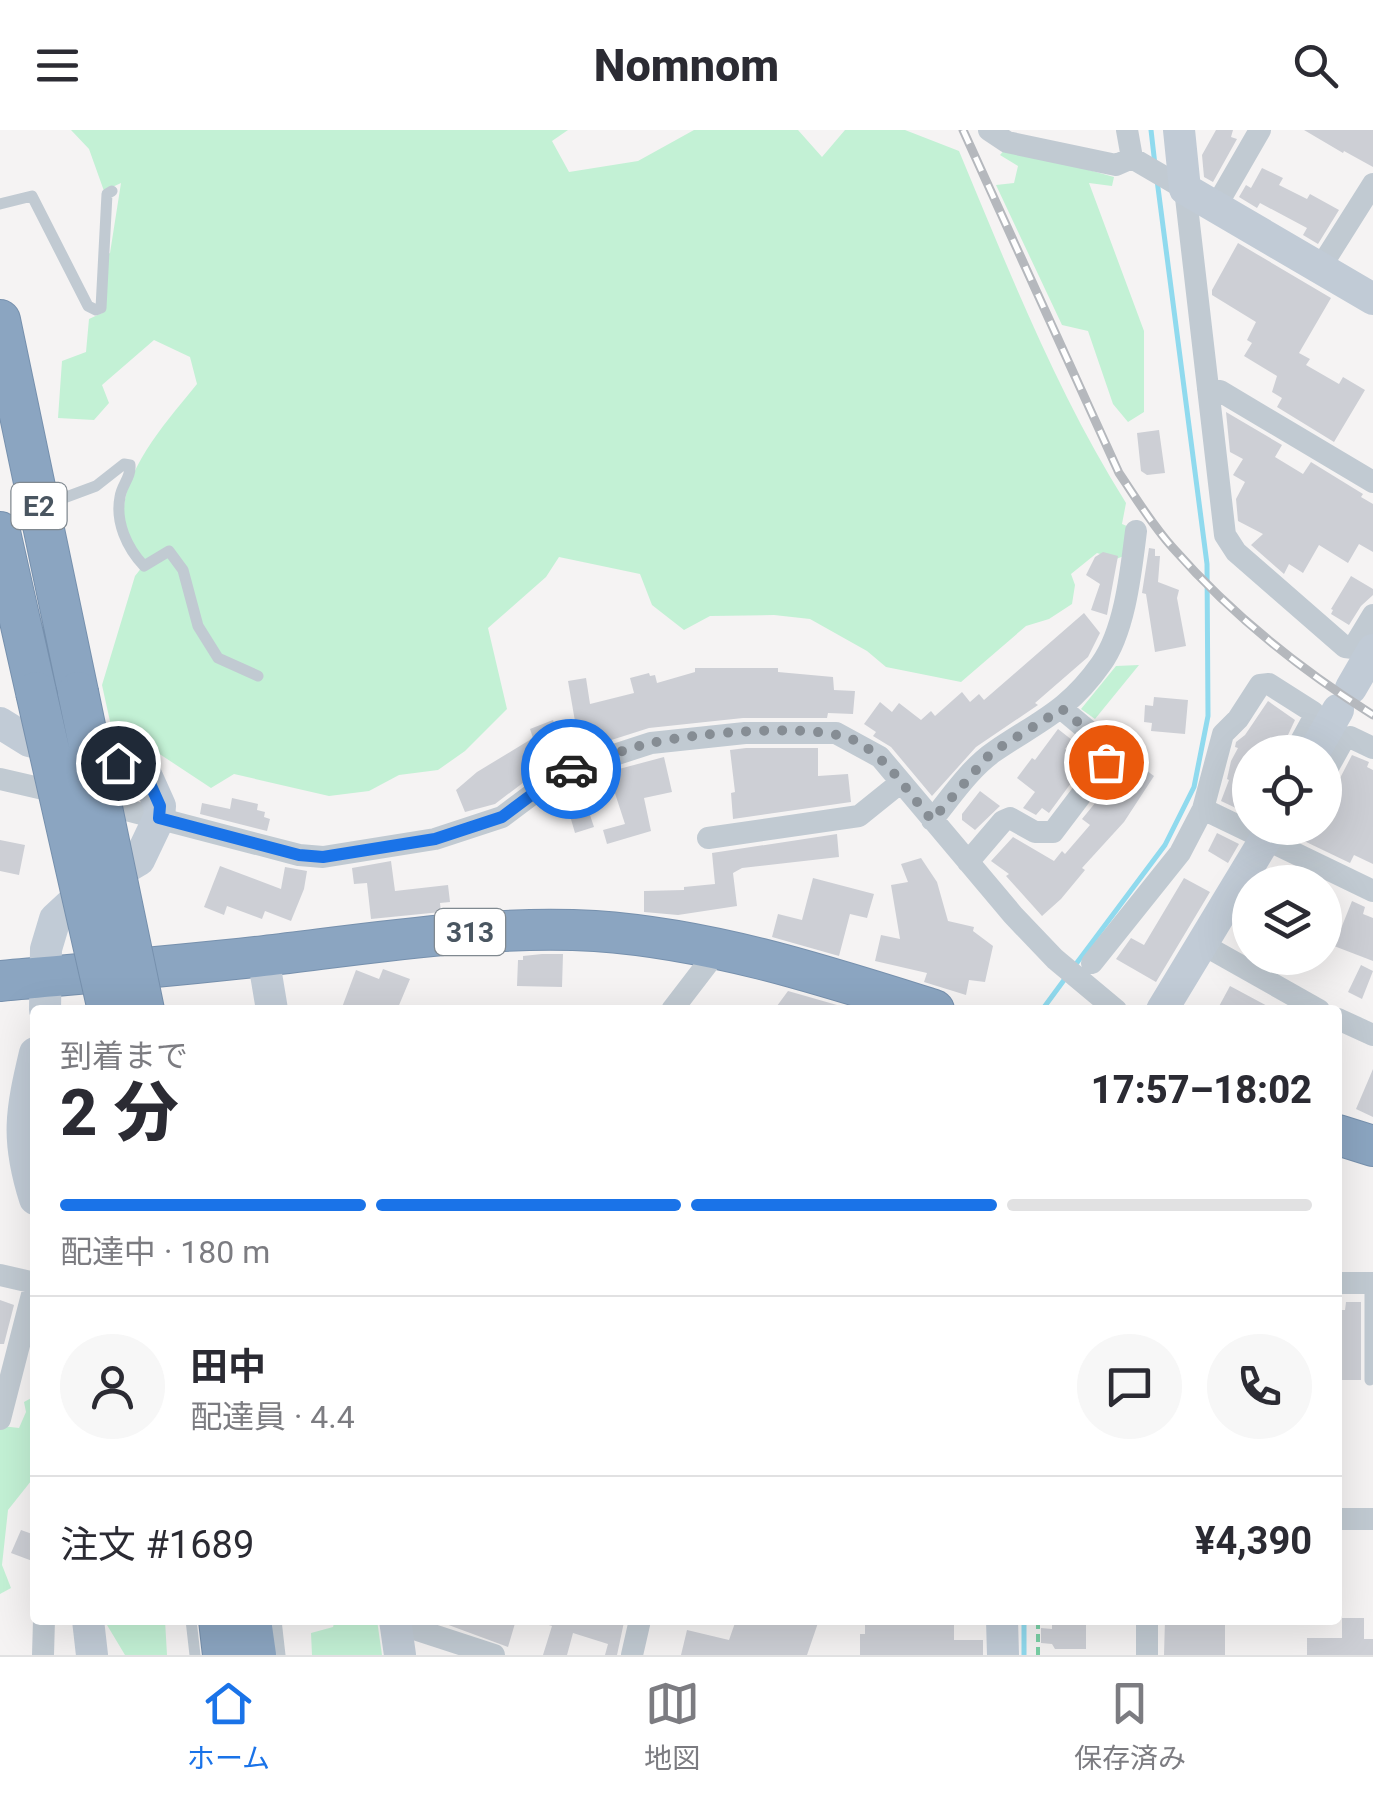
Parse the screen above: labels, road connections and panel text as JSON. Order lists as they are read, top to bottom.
{
  "streets": {
    "highway": ["E2", "313"]
  },
  "page": {
    "header": "Nomnom",
    "heading": ["2 分", "到着まで", "17:57–18:02"],
    "panel": [
      "田中",
      "配達員 · 4.4",
      "注文 #1689",
      "¥4,390"
    ],
    "bar": "配達中 · 180 m",
    "tabs": ["ホーム", "地図", "保存済み"]
  }
}
